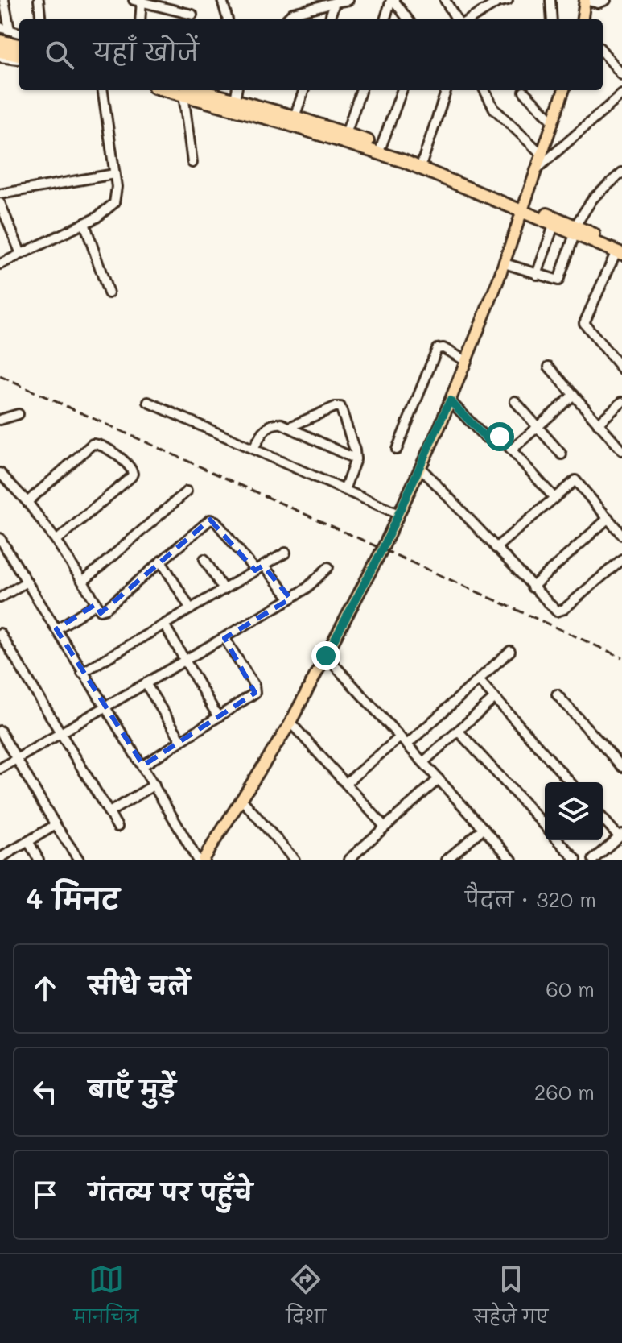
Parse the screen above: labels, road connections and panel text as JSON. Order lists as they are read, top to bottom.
{
  "page": {
    "search": "यहाँ खोजें",
    "heading": ["4 मिनट", "पैदल · 320 m"],
    "list": [
      ["सीधे चलें", "60 m"],
      ["बाएँ मुड़ें", "260 m"],
      "गंतव्य पर पहुँचे"
    ],
    "nav": ["मानचित्र", "दिशा", "सहेजे गए"]
  }
}
